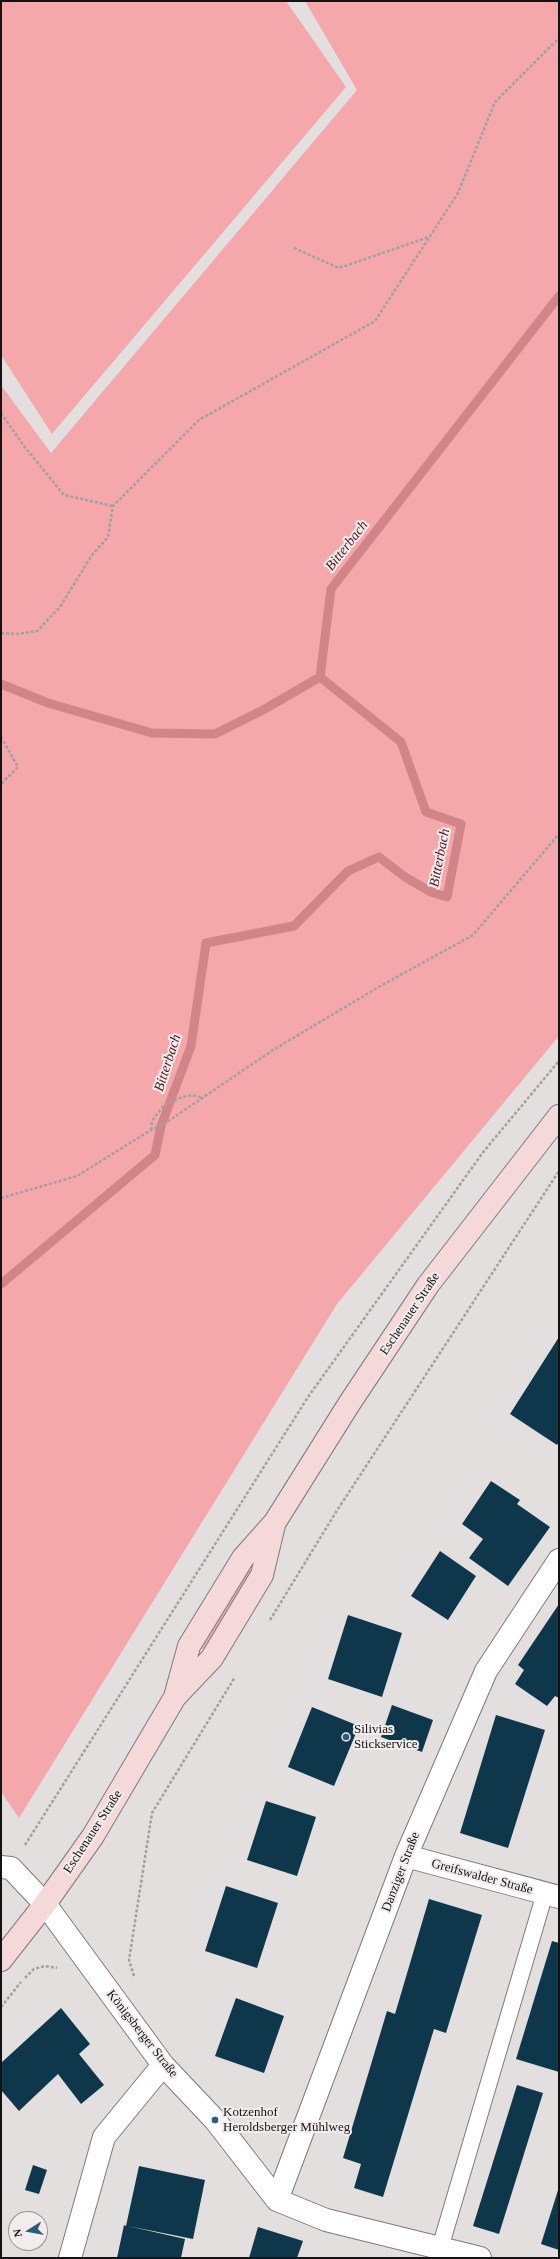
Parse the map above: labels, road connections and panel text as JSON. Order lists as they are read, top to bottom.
{
  "streets": {
    "main road": ["Eschenauer Straße"],
    "street": ["Danziger Straße", "Greifswalder Straße", "Königsberger Straße"]
  },
  "crossings": [
    ["Eschenauer Straße", "Königsberger Straße"],
    ["Danziger Straße", "Greifswalder Straße"],
    ["Danziger Straße", "Königsberger Straße"]
  ],
  "water": ["Bitterbach"],
  "places": ["Silivias Stickservice", "Kotzenhof Heroldsberger Mühlweg"],
  "north": "left"
}
